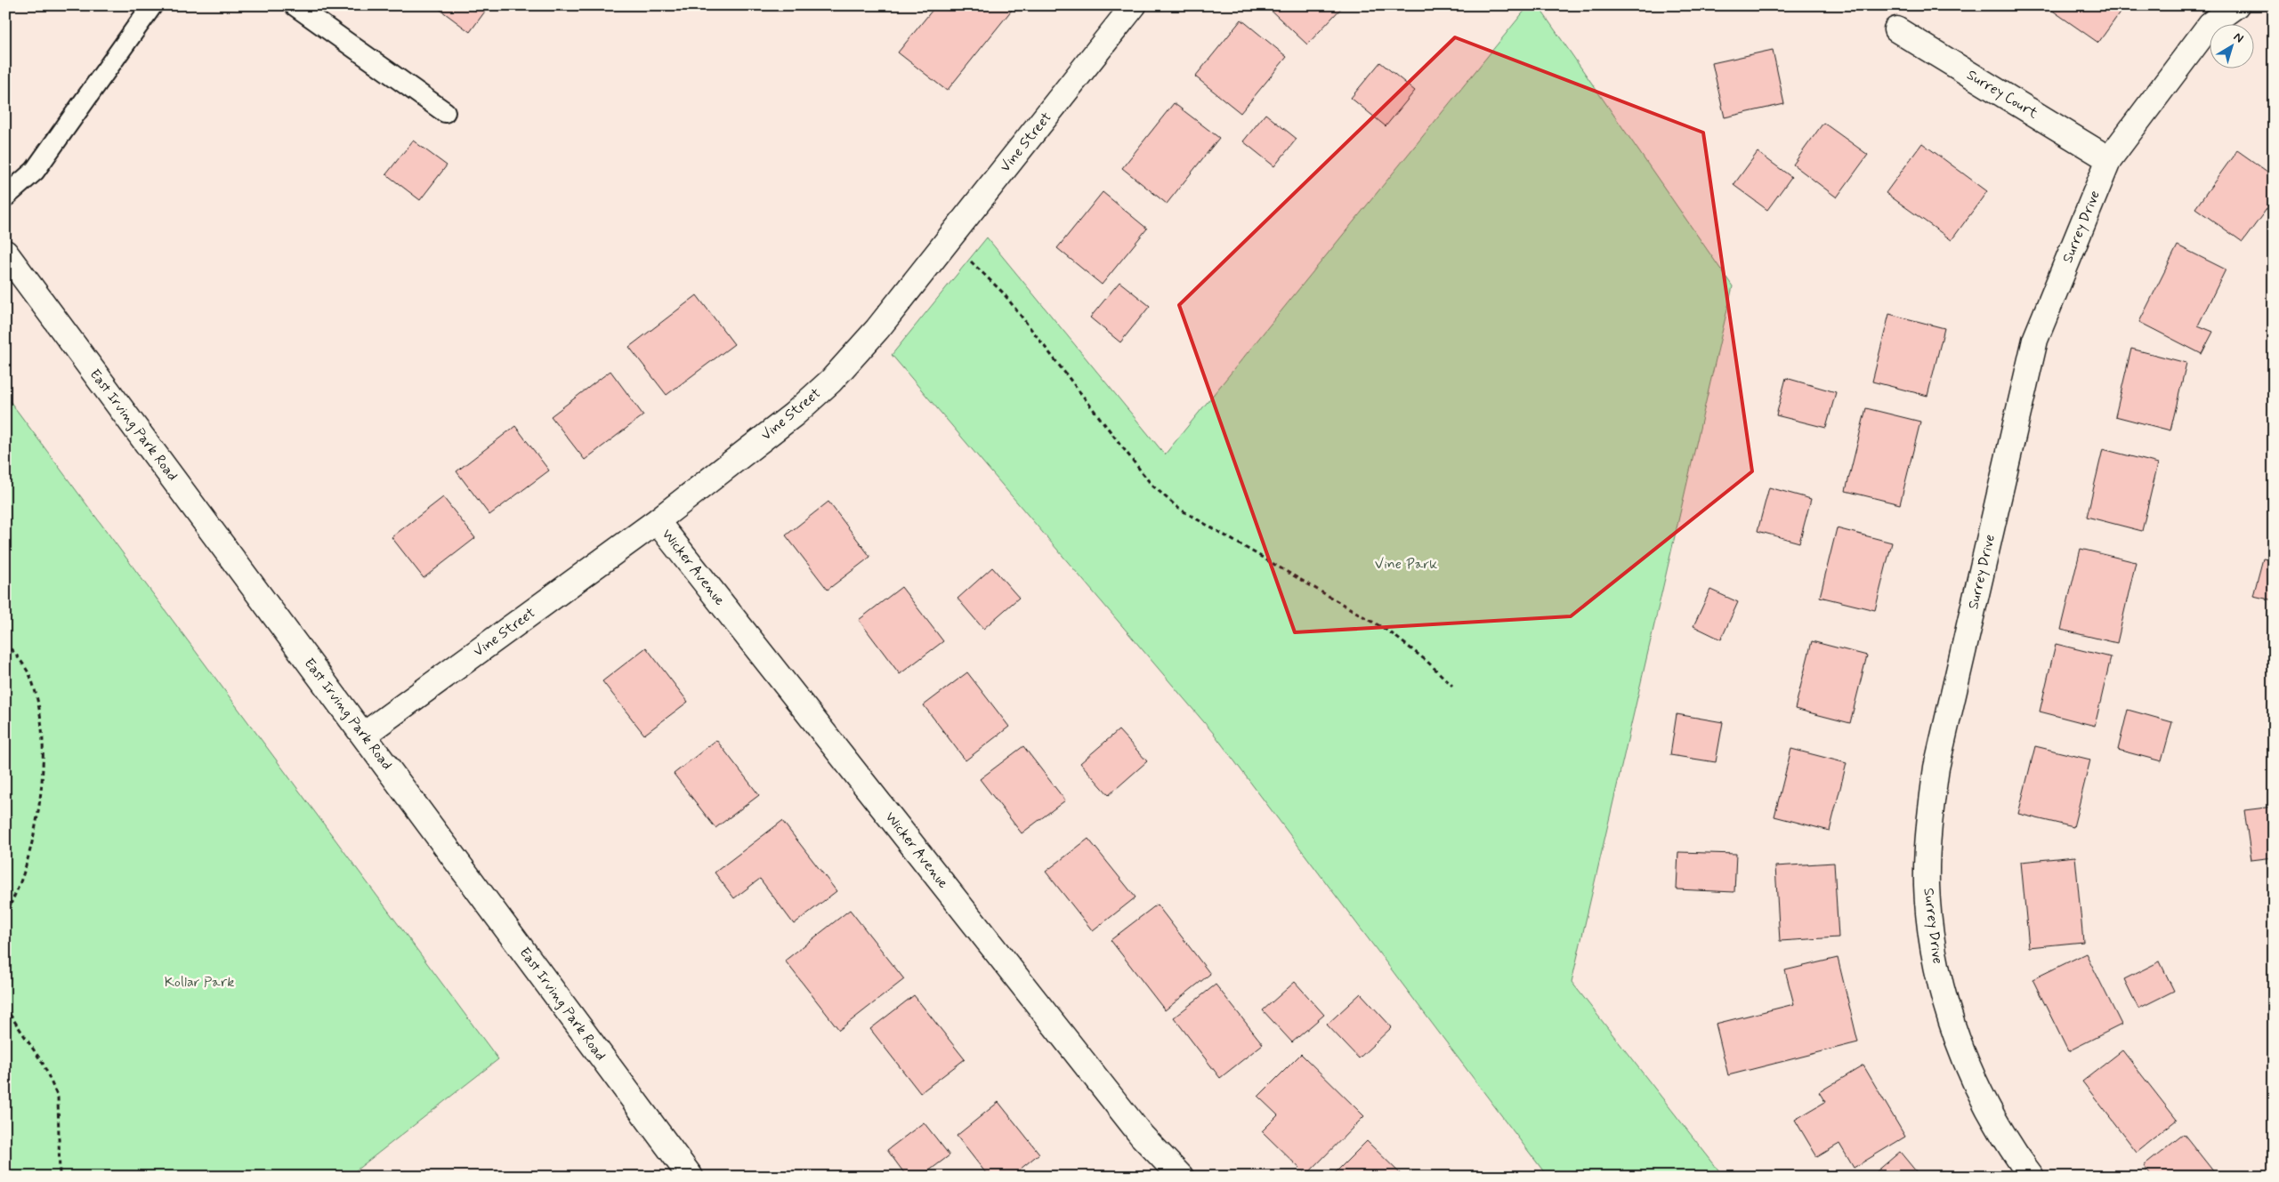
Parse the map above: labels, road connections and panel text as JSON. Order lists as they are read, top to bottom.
{
  "streets": {
    "street": [
      "Surrey Court",
      "Vine Street",
      "Surrey Drive",
      "East Irving Park Road",
      "Wicker Avenue"
    ]
  },
  "crossings": [
    ["Surrey Court", "Surrey Drive"],
    ["Vine Street", "East Irving Park Road"],
    ["Vine Street", "Wicker Avenue"]
  ],
  "parks": ["Vine Park", "Kollar Park"],
  "north": "top right"
}
